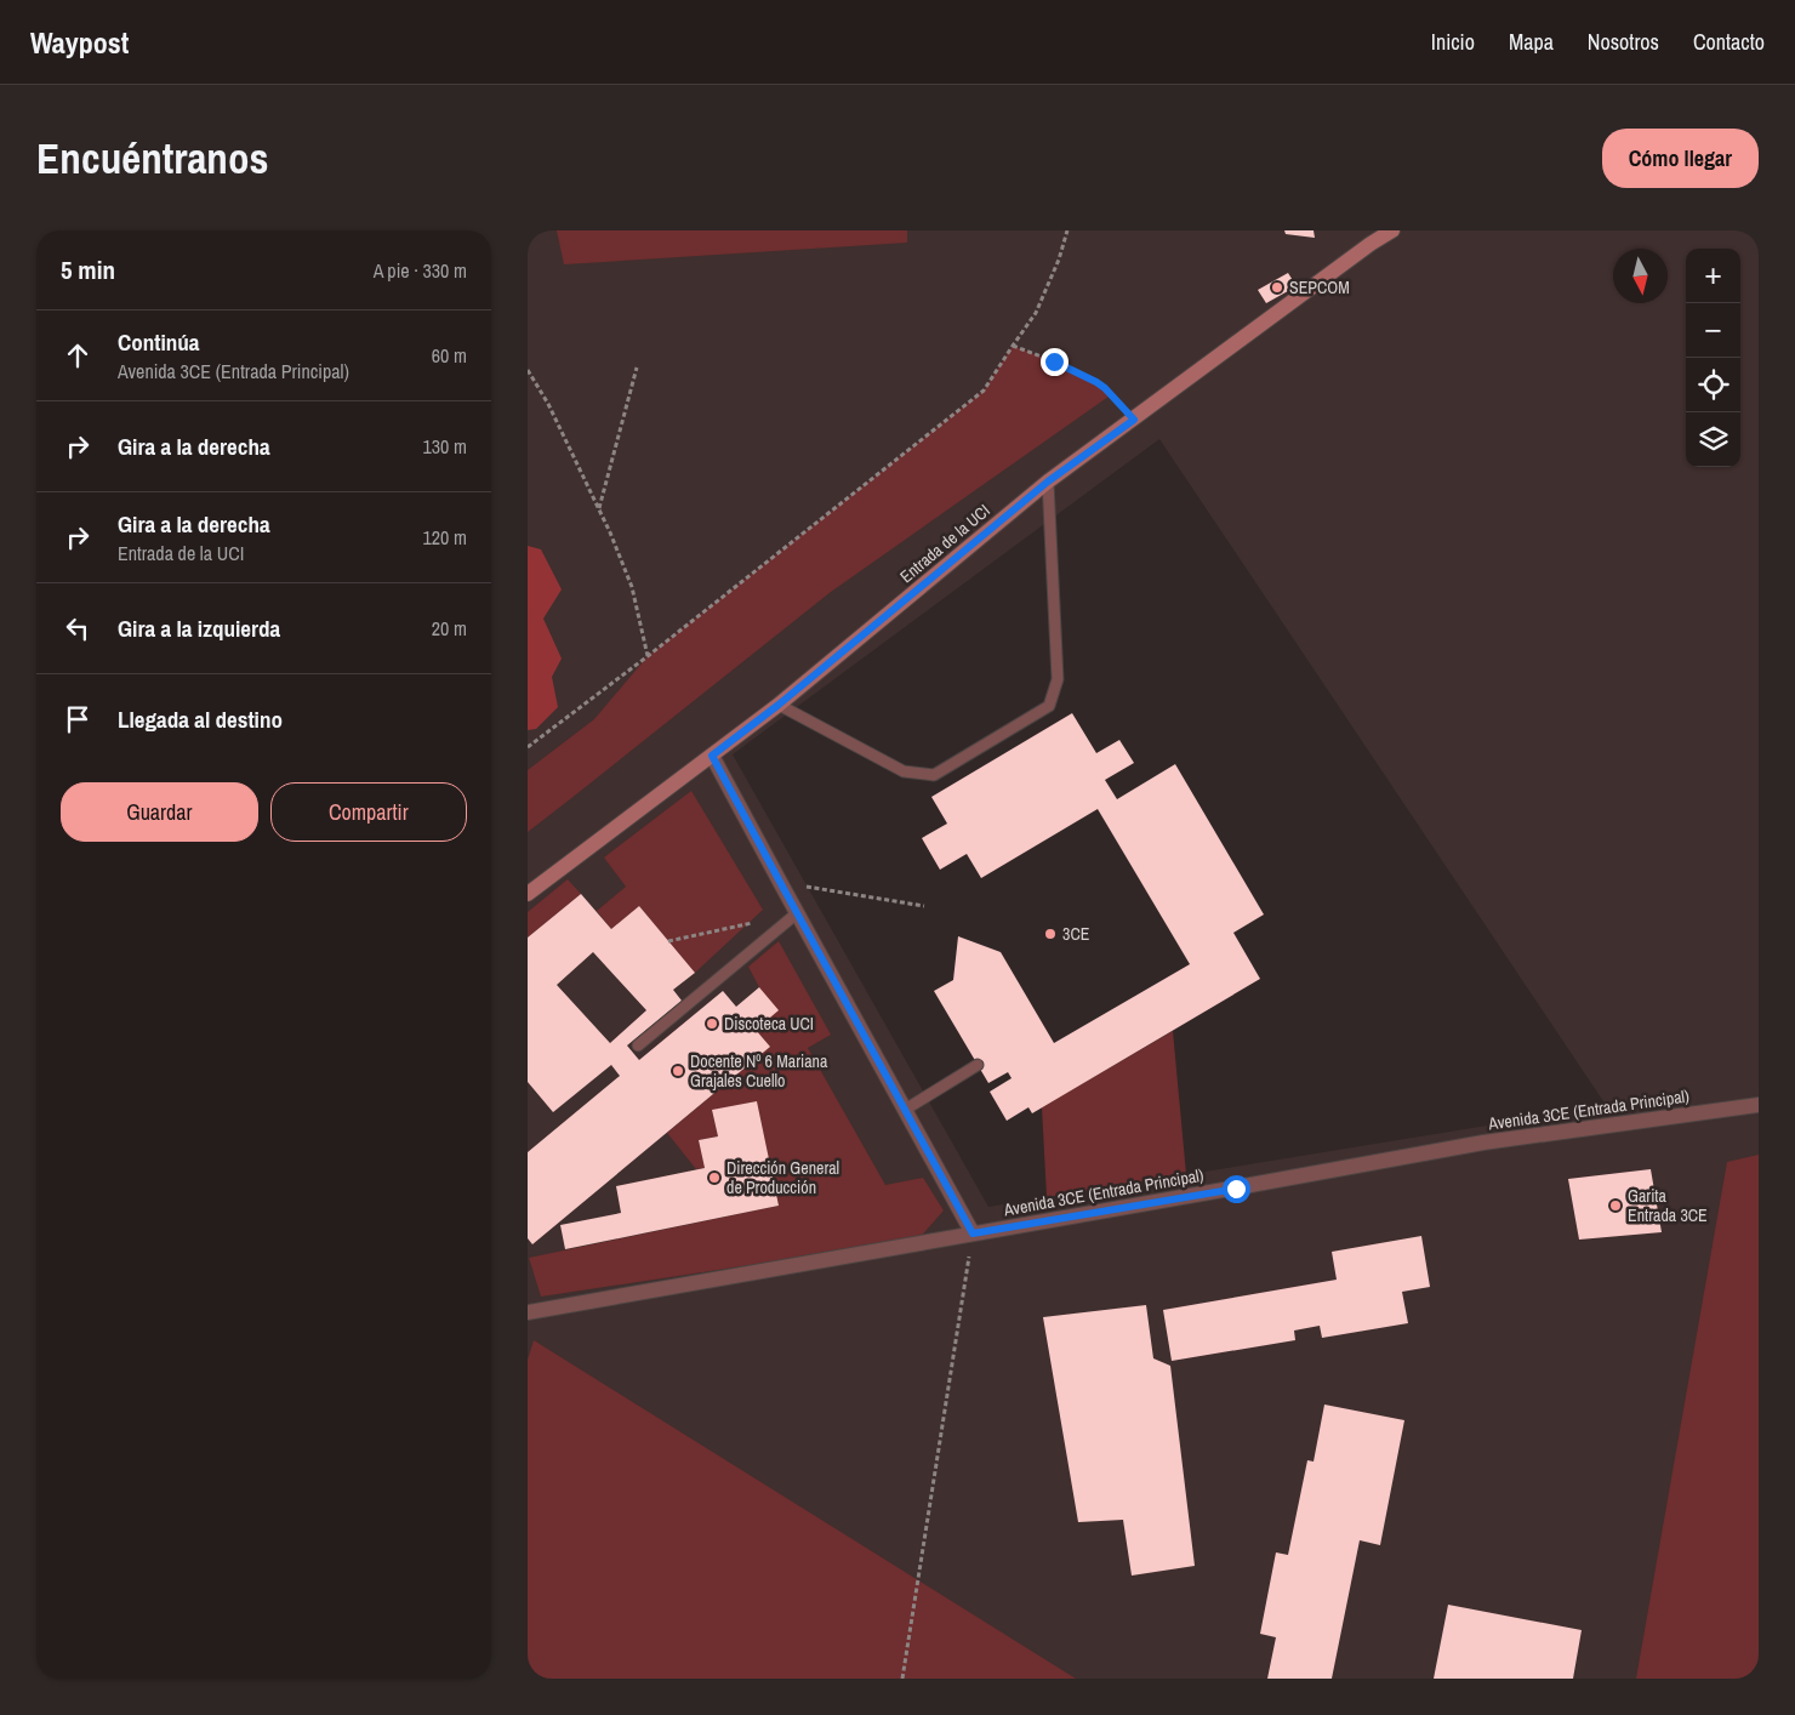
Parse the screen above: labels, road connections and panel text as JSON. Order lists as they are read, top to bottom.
{
  "streets": {
    "street": ["Entrada de la UCI", "Avenida 3CE (Entrada Principal)"]
  },
  "places": [
    "SEPCOM",
    "3CE",
    "Discoteca UCI",
    "Docente Nº 6 Mariana Grajales Cuello",
    "Dirección General de Producción",
    "Garita Entrada 3CE"
  ],
  "north": "bottom",
  "page": {
    "header": "Waypost",
    "nav": [
      "Inicio",
      "Mapa",
      "Nosotros",
      "Contacto"
    ],
    "buttons": [
      "Cómo llegar",
      ["Guardar", "Compartir"]
    ],
    "title": "Encuéntranos",
    "heading": ["5 min", "A pie · 330 m"],
    "map_buttons": ["+", "−"],
    "list": [
      ["Continúa", "Avenida 3CE (Entrada Principal)", "60 m"],
      ["Gira a la derecha", "130 m"],
      ["Gira a la derecha", "Entrada de la UCI", "120 m"],
      ["Gira a la izquierda", "20 m"],
      "Llegada al destino"
    ]
  }
}
